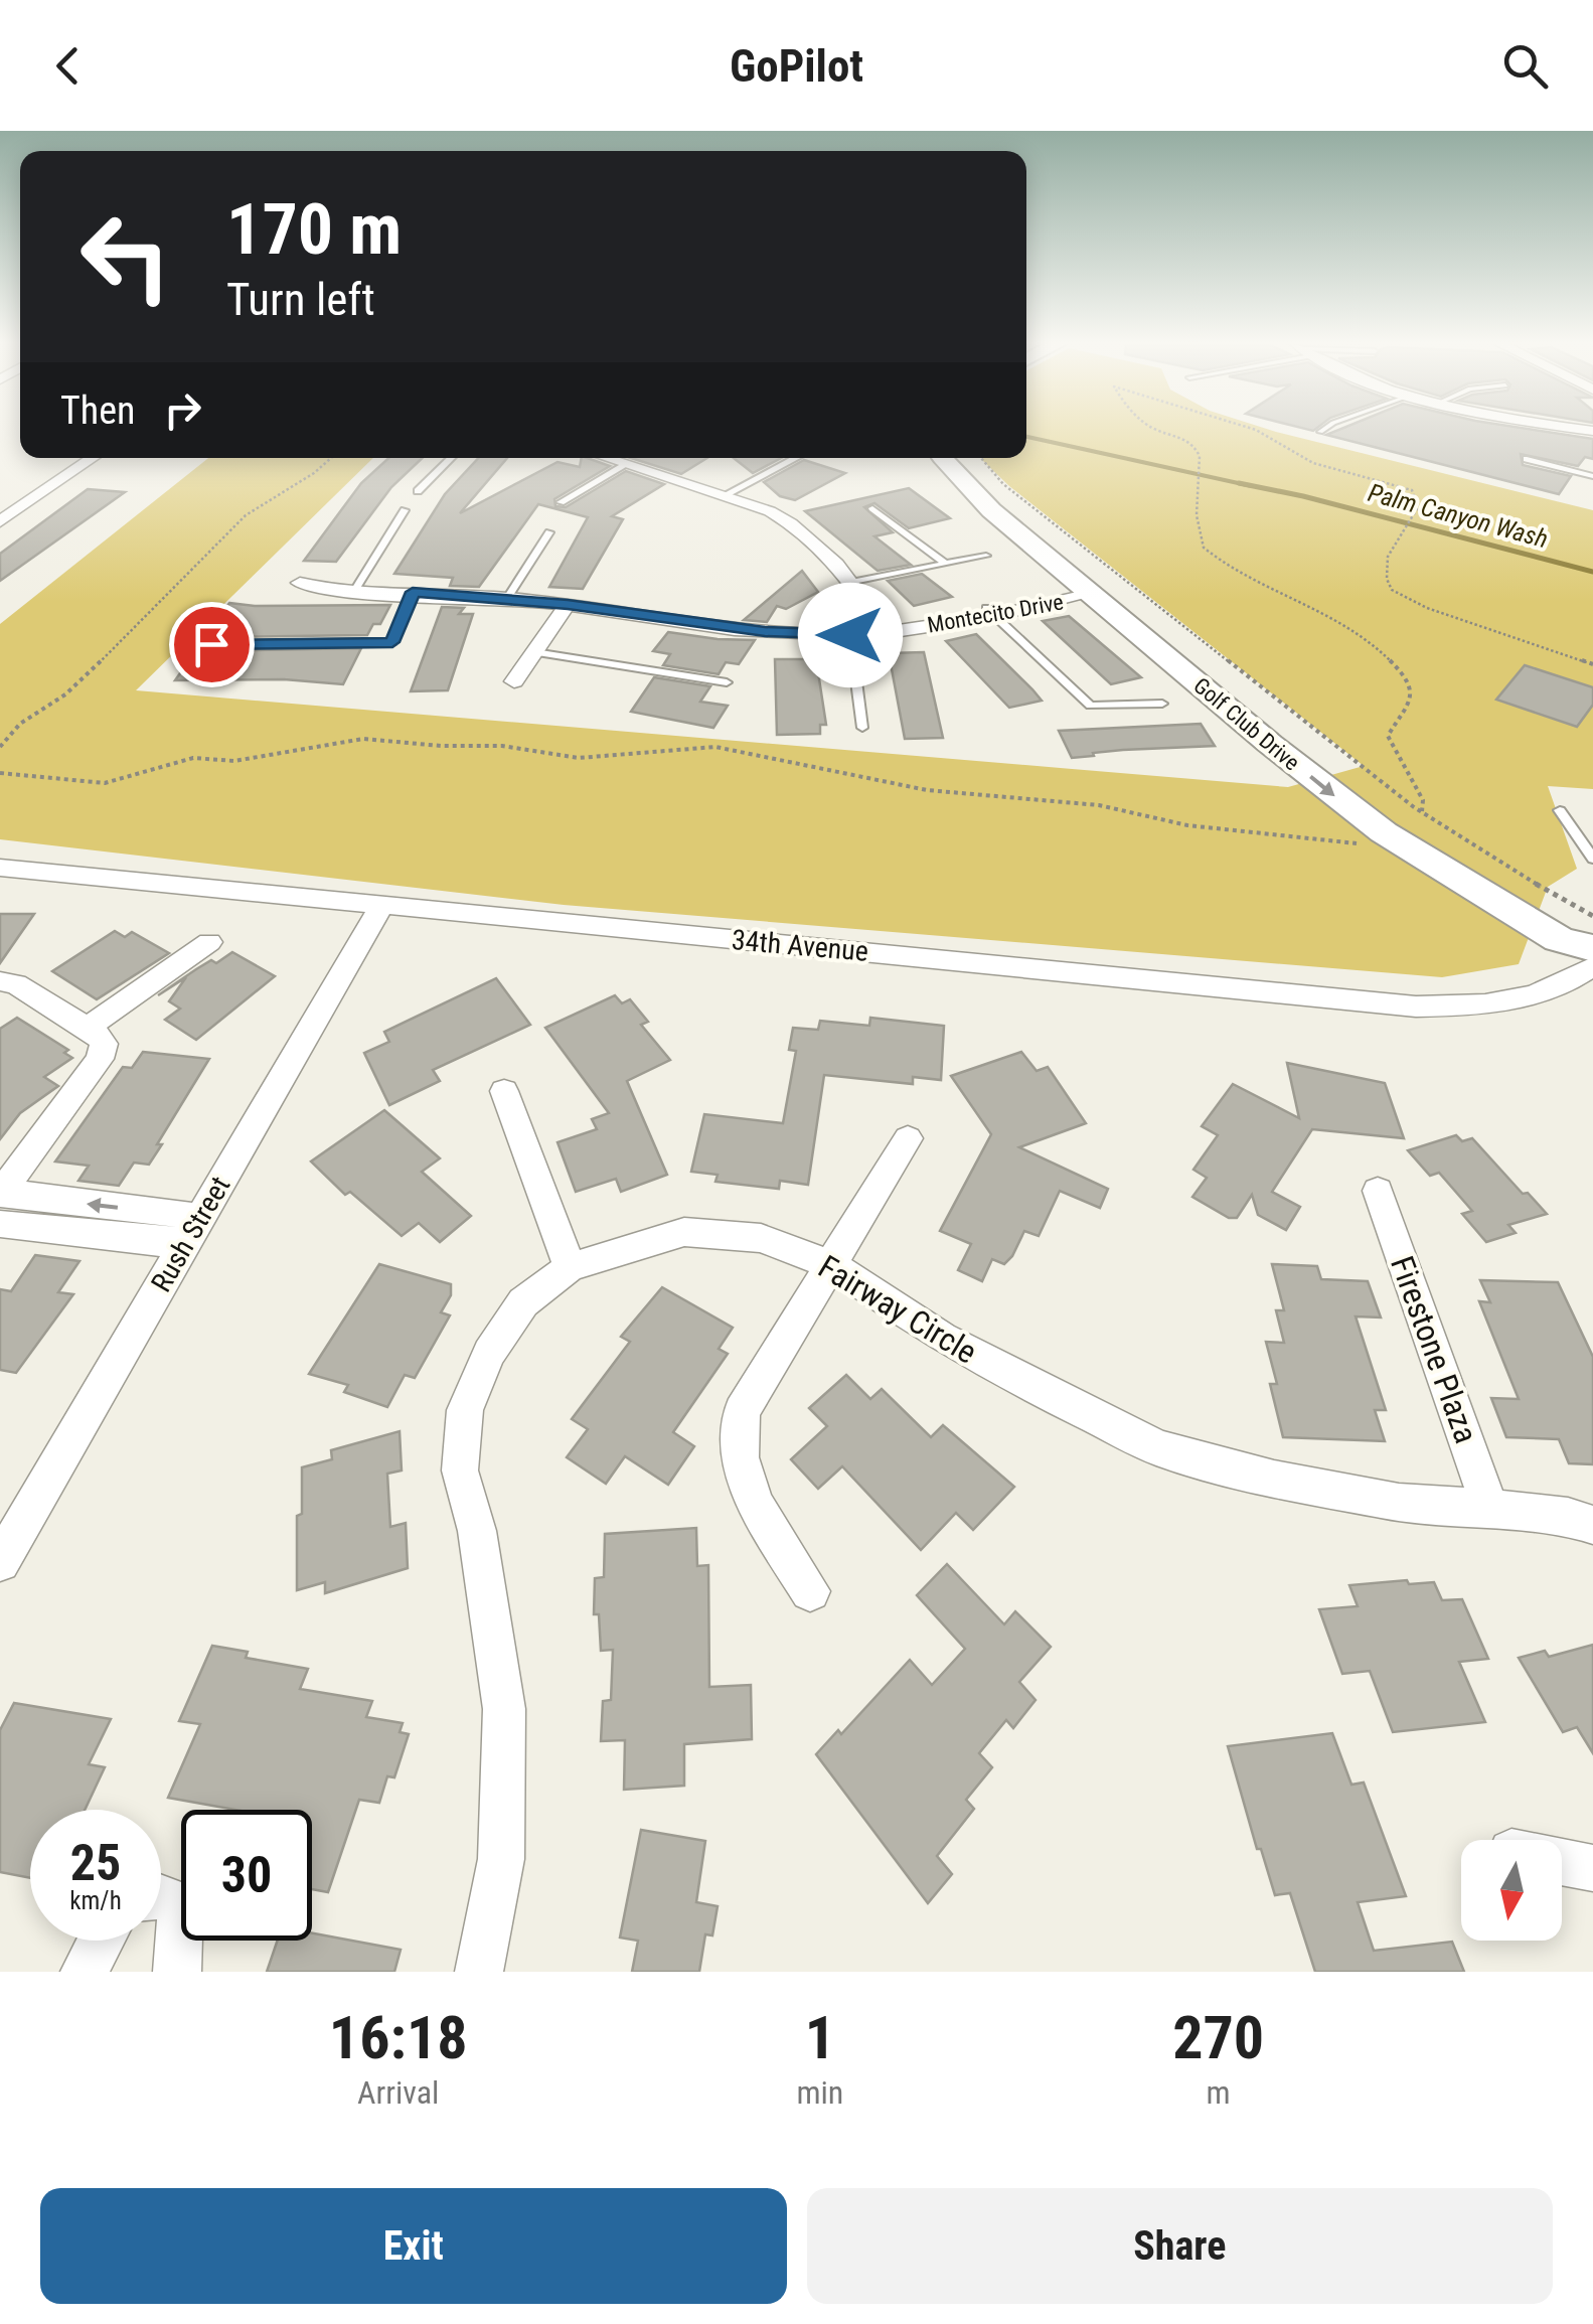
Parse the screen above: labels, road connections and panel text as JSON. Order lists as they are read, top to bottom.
{
  "streets": {
    "street": [
      "Montecito Drive",
      "Golf Club Drive",
      "34th Avenue",
      "Rush Street",
      "Fairway Circle",
      "Firestone Plaza"
    ]
  },
  "crossings": [
    ["Montecito Drive", "Golf Club Drive"],
    ["34th Avenue", "Rush Street"],
    ["Fairway Circle", "Firestone Plaza"]
  ],
  "water": ["Palm Canyon Wash"],
  "north": "bottom",
  "page": {
    "header": "GoPilot",
    "turn": ["170 m", "Turn left"],
    "then": "Then",
    "speed": "25 km/h",
    "limit": "30",
    "eta": [
      "16:18",
      "Arrival",
      "1",
      "min",
      "270",
      "m"
    ],
    "buttons": ["Exit", "Share"]
  }
}
